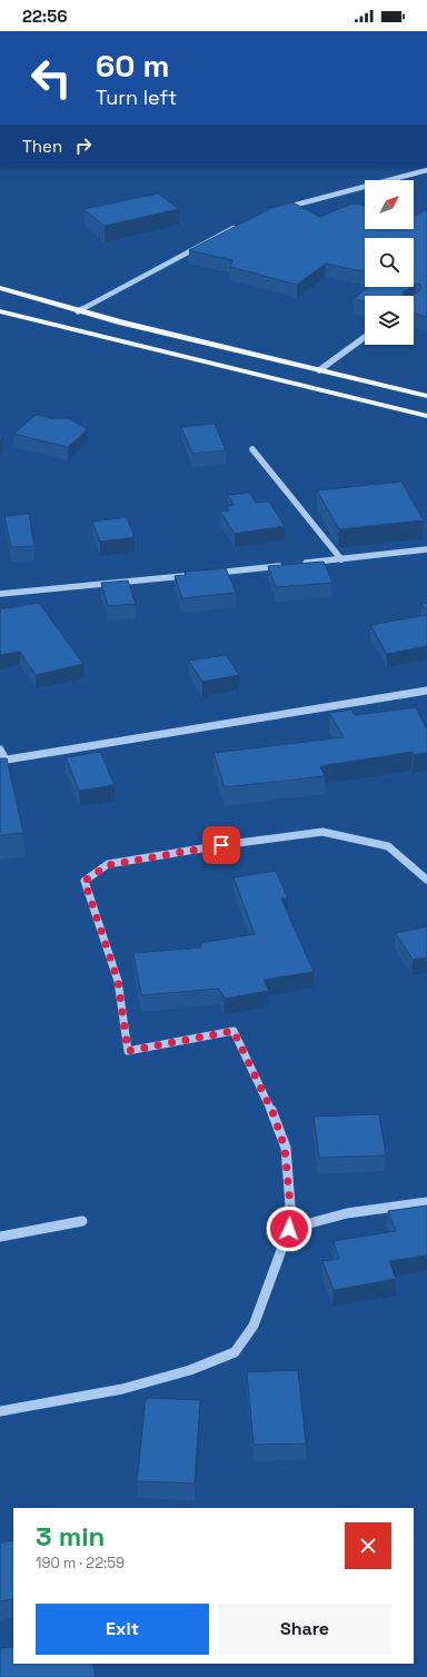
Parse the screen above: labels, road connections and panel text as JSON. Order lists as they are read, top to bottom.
{
  "north": "top right",
  "page": {
    "status": "22:56",
    "turn": ["60 m", "Turn left"],
    "then": "Then",
    "heading": ["3 min", "190 m · 22:59"],
    "buttons": ["Exit", "Share"]
  }
}
